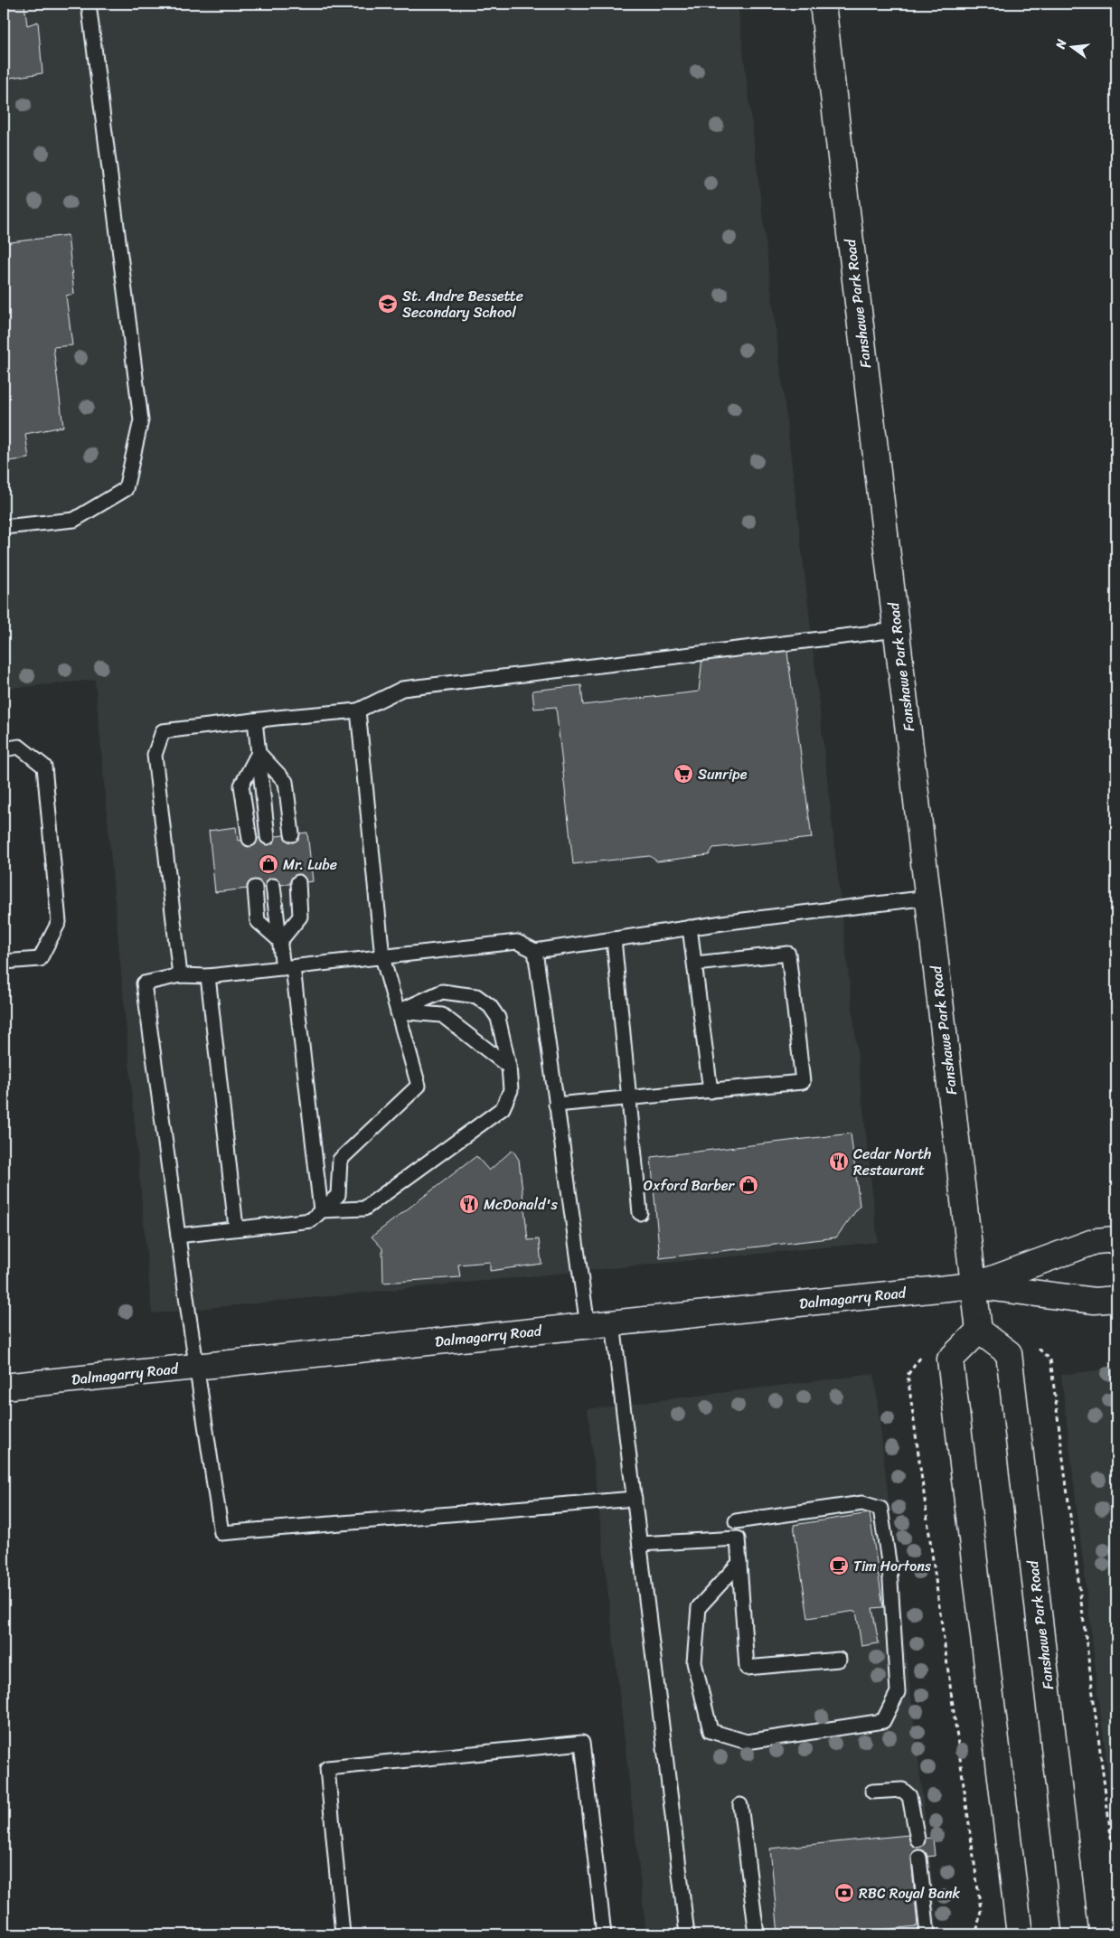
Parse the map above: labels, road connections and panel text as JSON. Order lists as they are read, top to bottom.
{
  "streets": {
    "main road": ["Fanshawe Park Road", "Dalmagarry Road"]
  },
  "crossings": [
    ["Fanshawe Park Road", "Dalmagarry Road"]
  ],
  "places": {
    "school or university": ["St. Andre Bessette Secondary School"],
    "supermarket": ["Sunripe"],
    "shop": ["Mr. Lube", "Oxford Barber"],
    "restaurant": ["Cedar North Restaurant", "McDonald's"],
    "cafe": ["Tim Hortons"],
    "bank": ["RBC Royal Bank"]
  },
  "north": "left"
}
